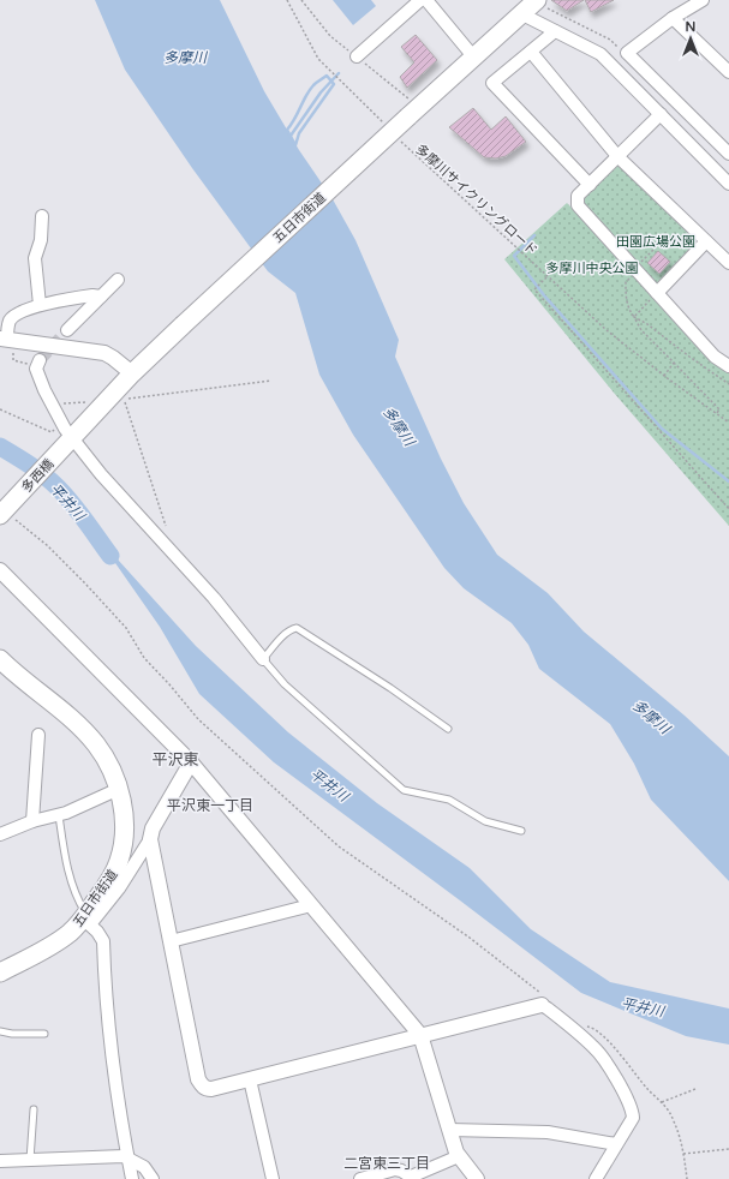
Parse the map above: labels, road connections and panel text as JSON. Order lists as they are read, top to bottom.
{
  "streets": {
    "main road": ["五日市街道", "多西橋"],
    "path": ["多摩川サイクリングロード"]
  },
  "crossings": [
    ["五日市街道", "多西橋"]
  ],
  "districts": ["平沢東", "平沢東一丁目", "二宮東三丁目"],
  "water": ["多摩川", "平井川"],
  "parks": ["田園広場公園", "多摩川中央公園"],
  "north": "top"
}
